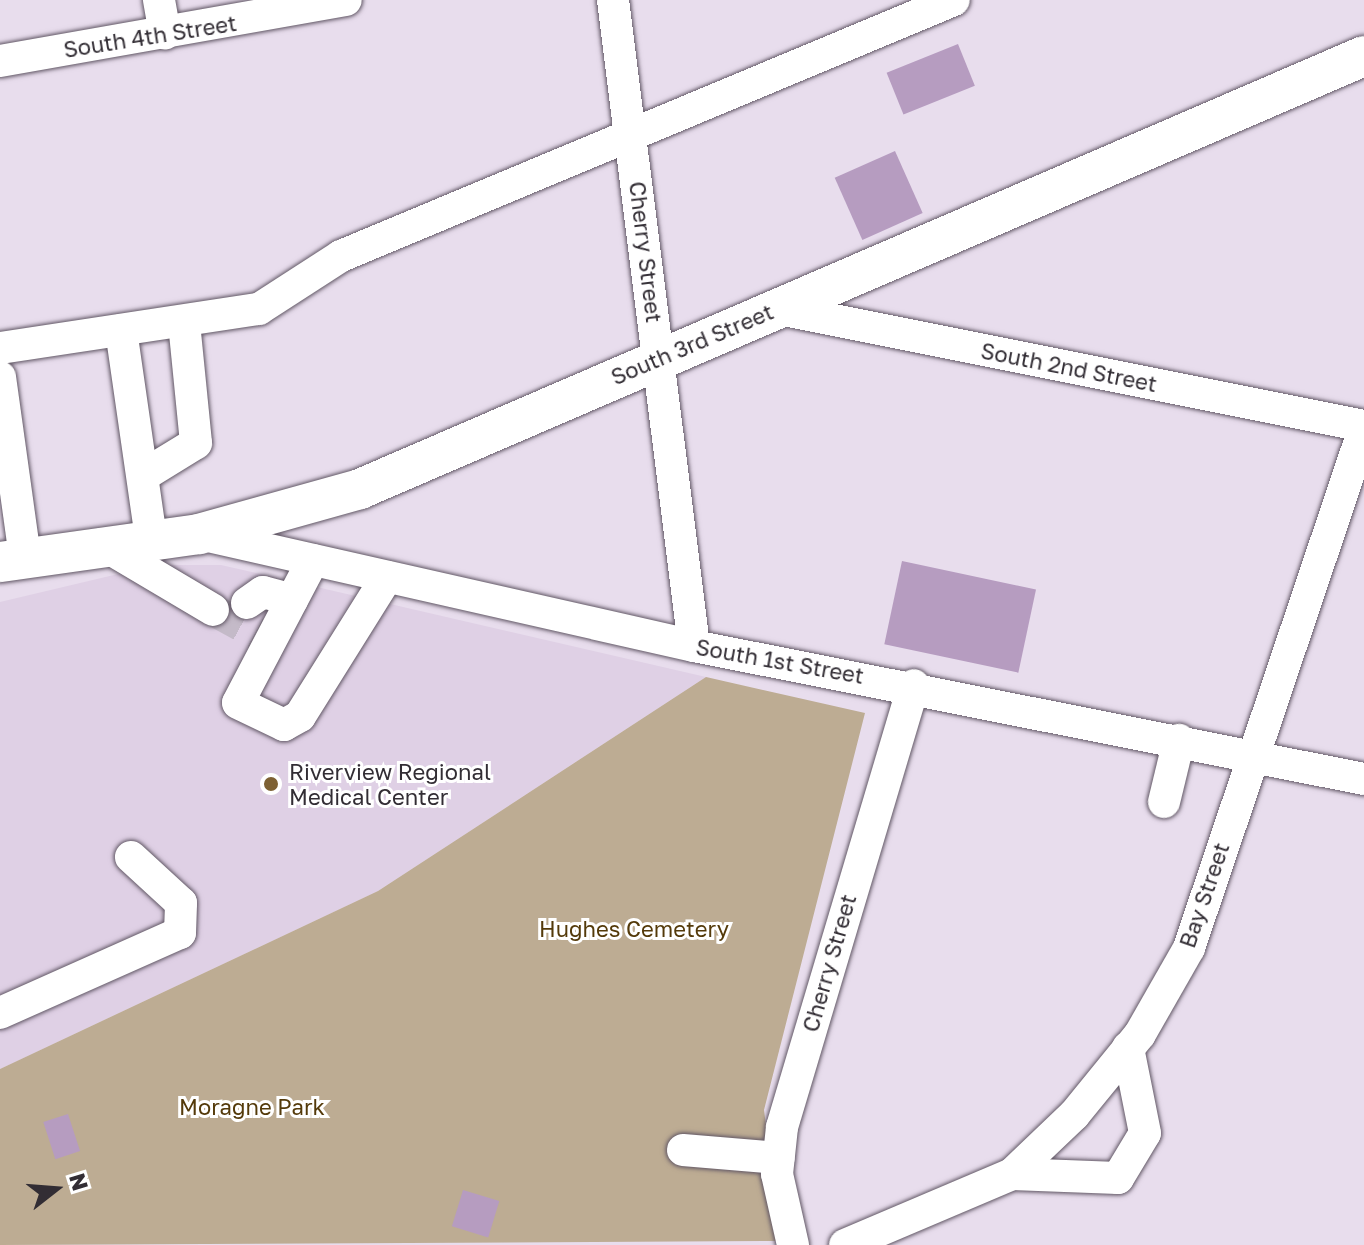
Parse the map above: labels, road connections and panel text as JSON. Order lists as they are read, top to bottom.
{
  "streets": {
    "main road": ["South 3rd Street"],
    "street": [
      "South 4th Street",
      "Cherry Street",
      "South 2nd Street",
      "South 1st Street",
      "Bay Street"
    ]
  },
  "crossings": [
    ["Cherry Street", "South 3rd Street"],
    ["Cherry Street", "South 1st Street"],
    ["South 3rd Street", "South 2nd Street"],
    ["South 3rd Street", "South 1st Street"],
    ["South 2nd Street", "Bay Street"],
    ["South 1st Street", "Bay Street"]
  ],
  "parks": ["Hughes Cemetery", "Moragne Park"],
  "places": ["Riverview Regional Medical Center"],
  "north": "right"
}
